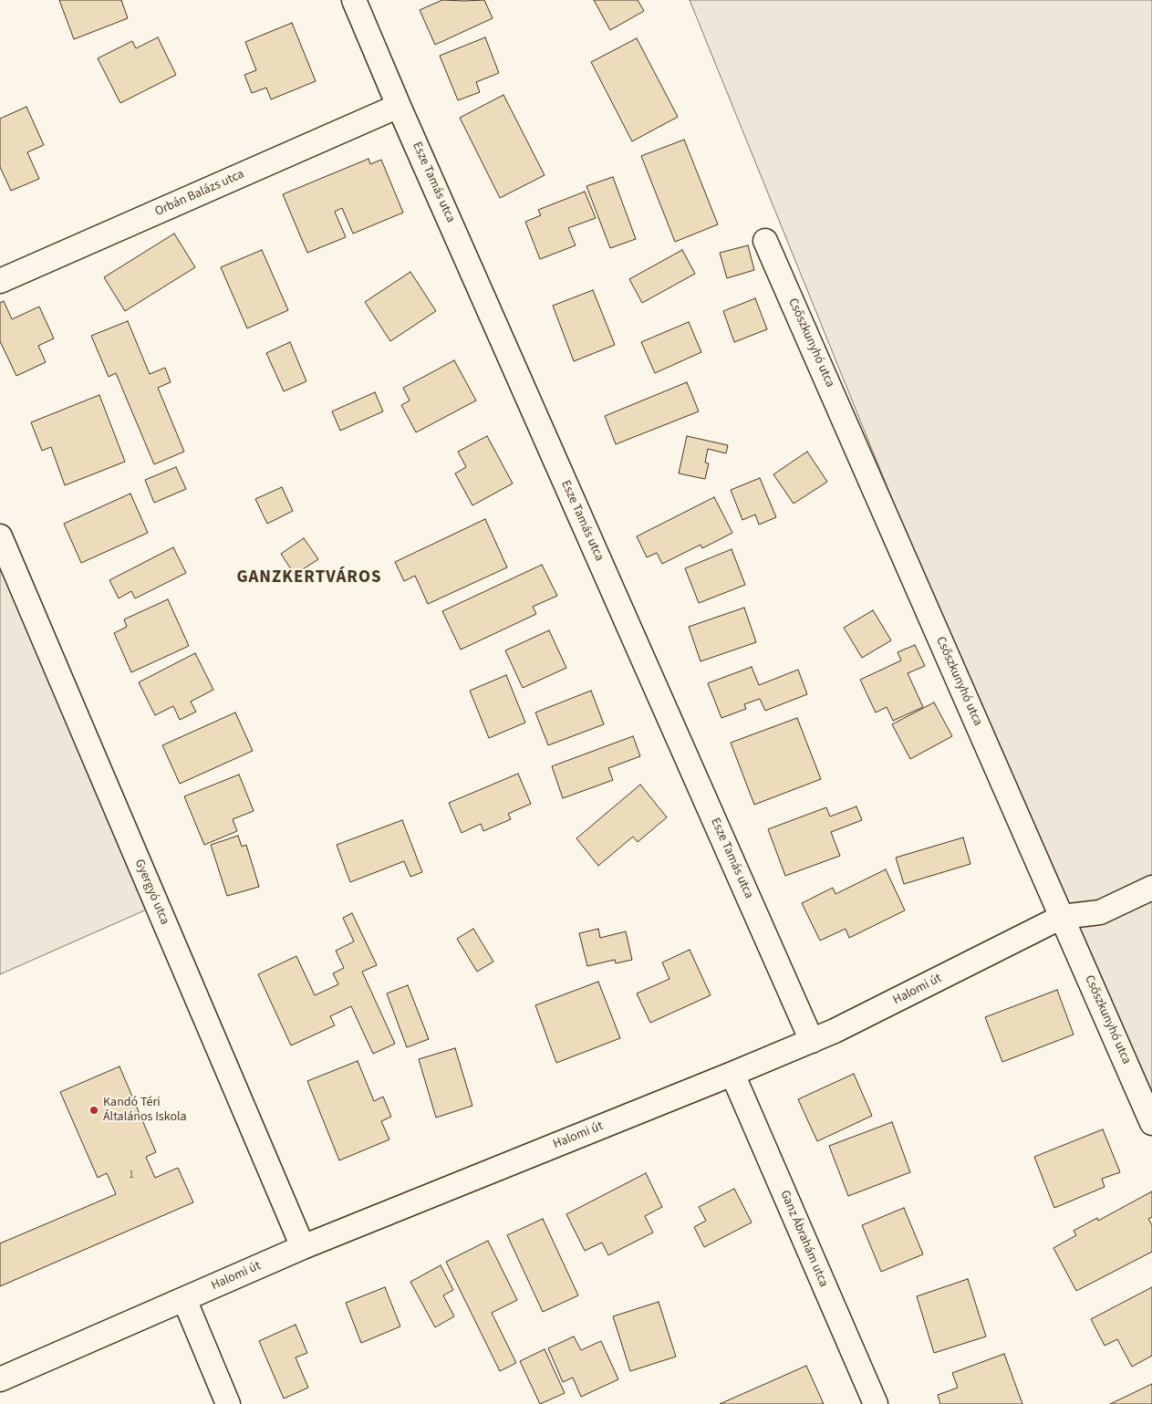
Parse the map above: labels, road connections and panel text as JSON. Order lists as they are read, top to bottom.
{
  "streets": {
    "street": [
      "Esze Tamás utca",
      "Orbán Balázs utca",
      "Csőszkunyhó utca",
      "Gyergyó utca",
      "Halomi út",
      "Ganz Ábrahám utca"
    ]
  },
  "crossings": [
    ["Esze Tamás utca", "Orbán Balázs utca"],
    ["Esze Tamás utca", "Halomi út"],
    ["Csőszkunyhó utca", "Halomi út"],
    ["Gyergyó utca", "Halomi út"],
    ["Halomi út", "Ganz Ábrahám utca"]
  ],
  "districts": ["GANZKERTVÁROS"],
  "places": ["Kandó Téri Általános Iskola"],
  "house_numbers": ["1"]
}
